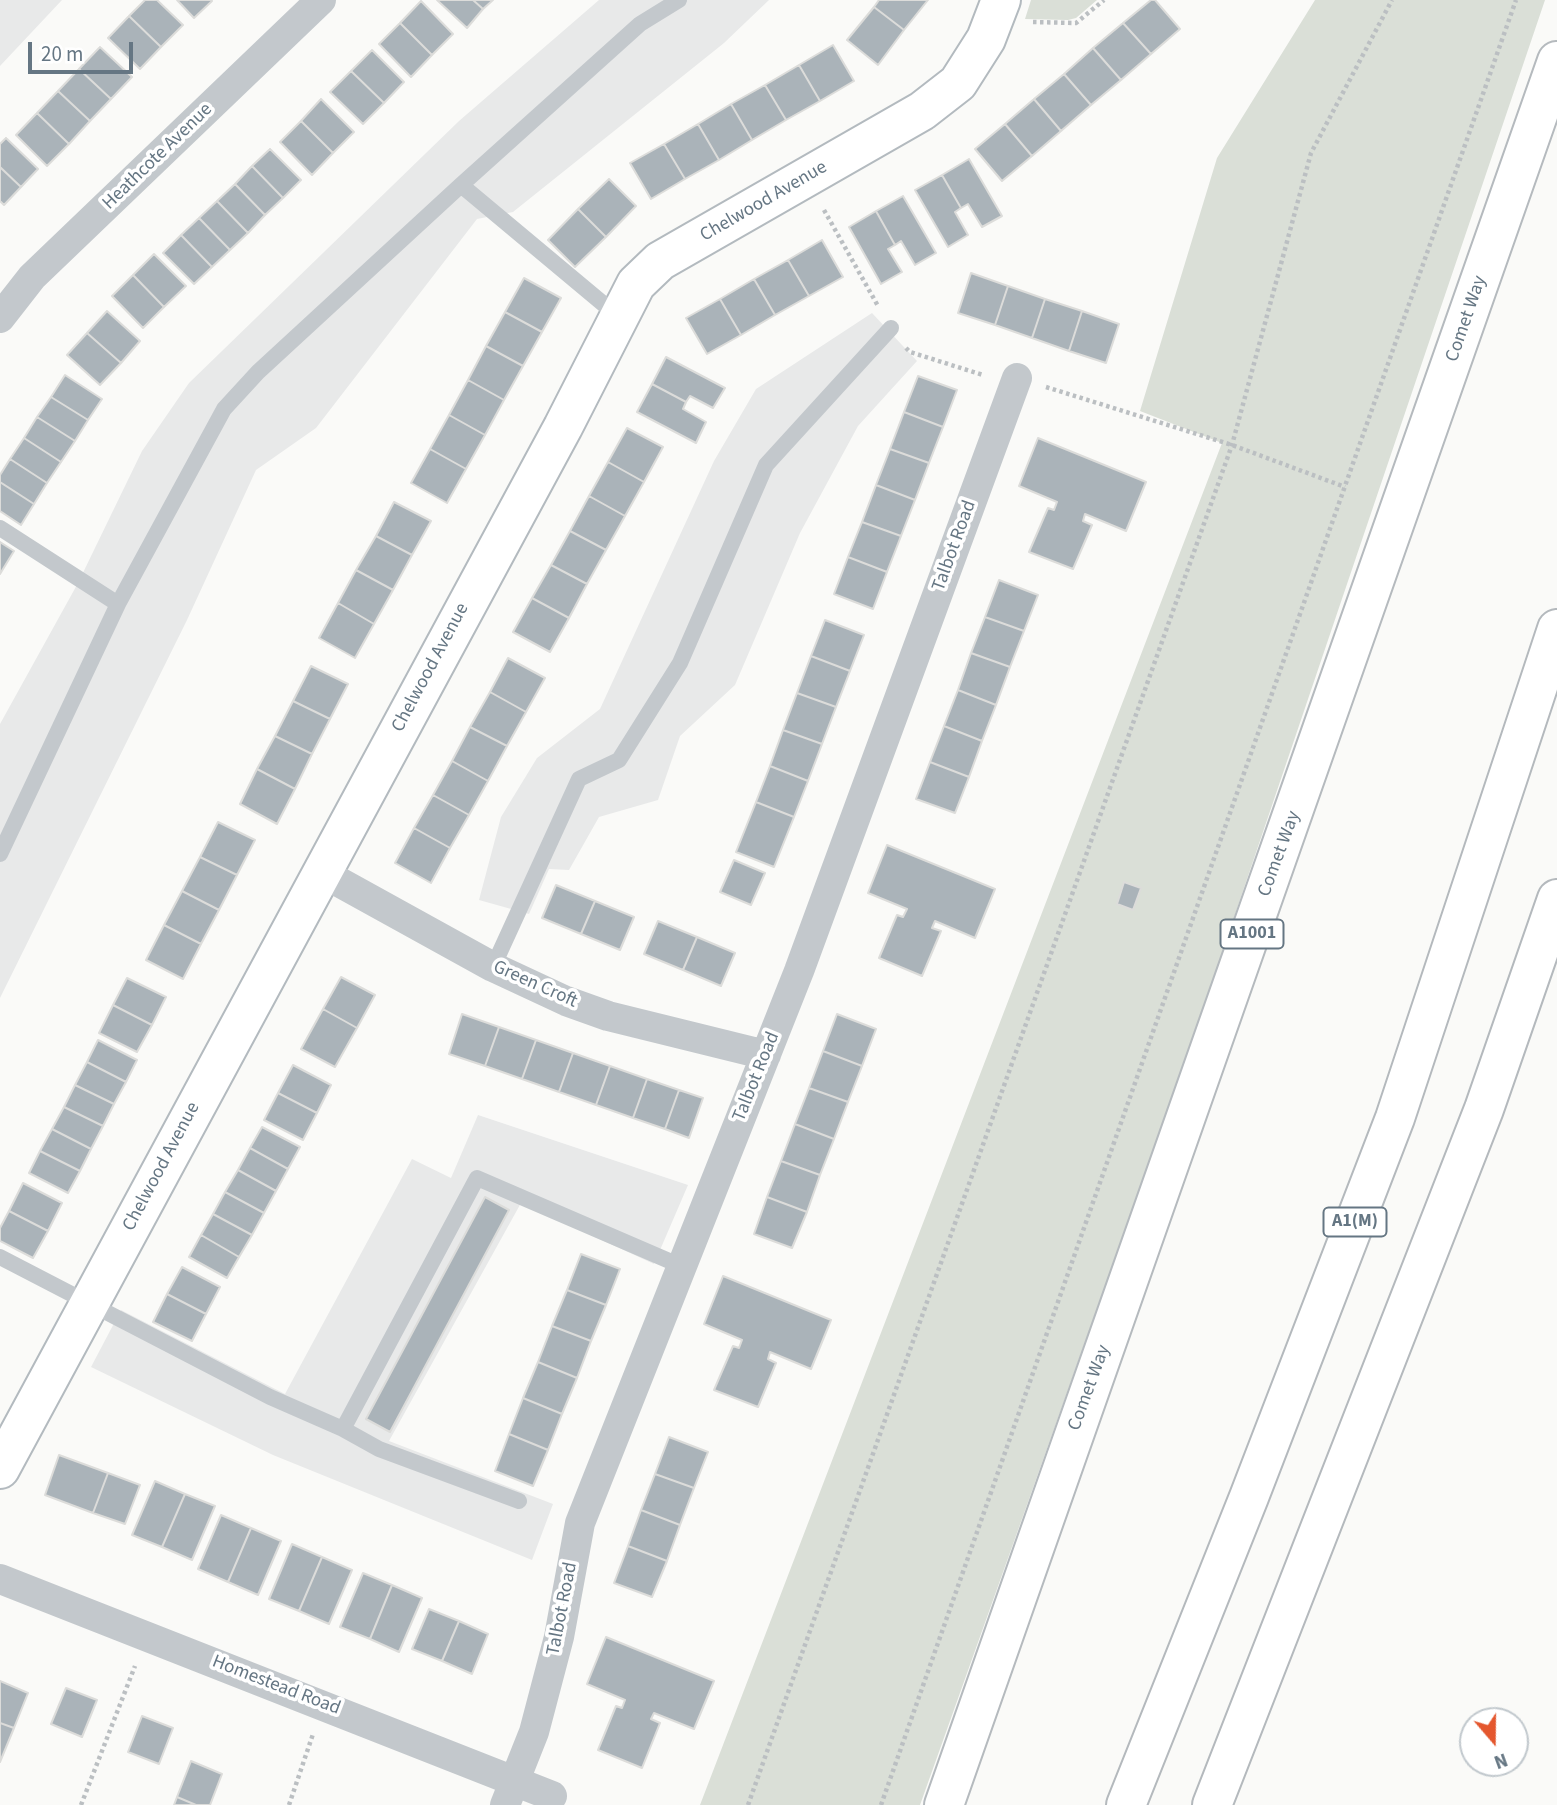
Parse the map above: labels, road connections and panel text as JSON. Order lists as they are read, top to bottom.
{
  "streets": {
    "main road": [
      "Chelwood Avenue",
      "Comet Way",
      "A1001",
      "A1(M)"
    ],
    "street": [
      "Heathcote Avenue",
      "Talbot Road",
      "Green Croft",
      "Homestead Road"
    ]
  },
  "crossings": [
    ["Chelwood Avenue", "Green Croft"],
    ["Talbot Road", "Green Croft"],
    ["Talbot Road", "Homestead Road"]
  ],
  "scale_bar": "20 m",
  "north": "bottom"
}
